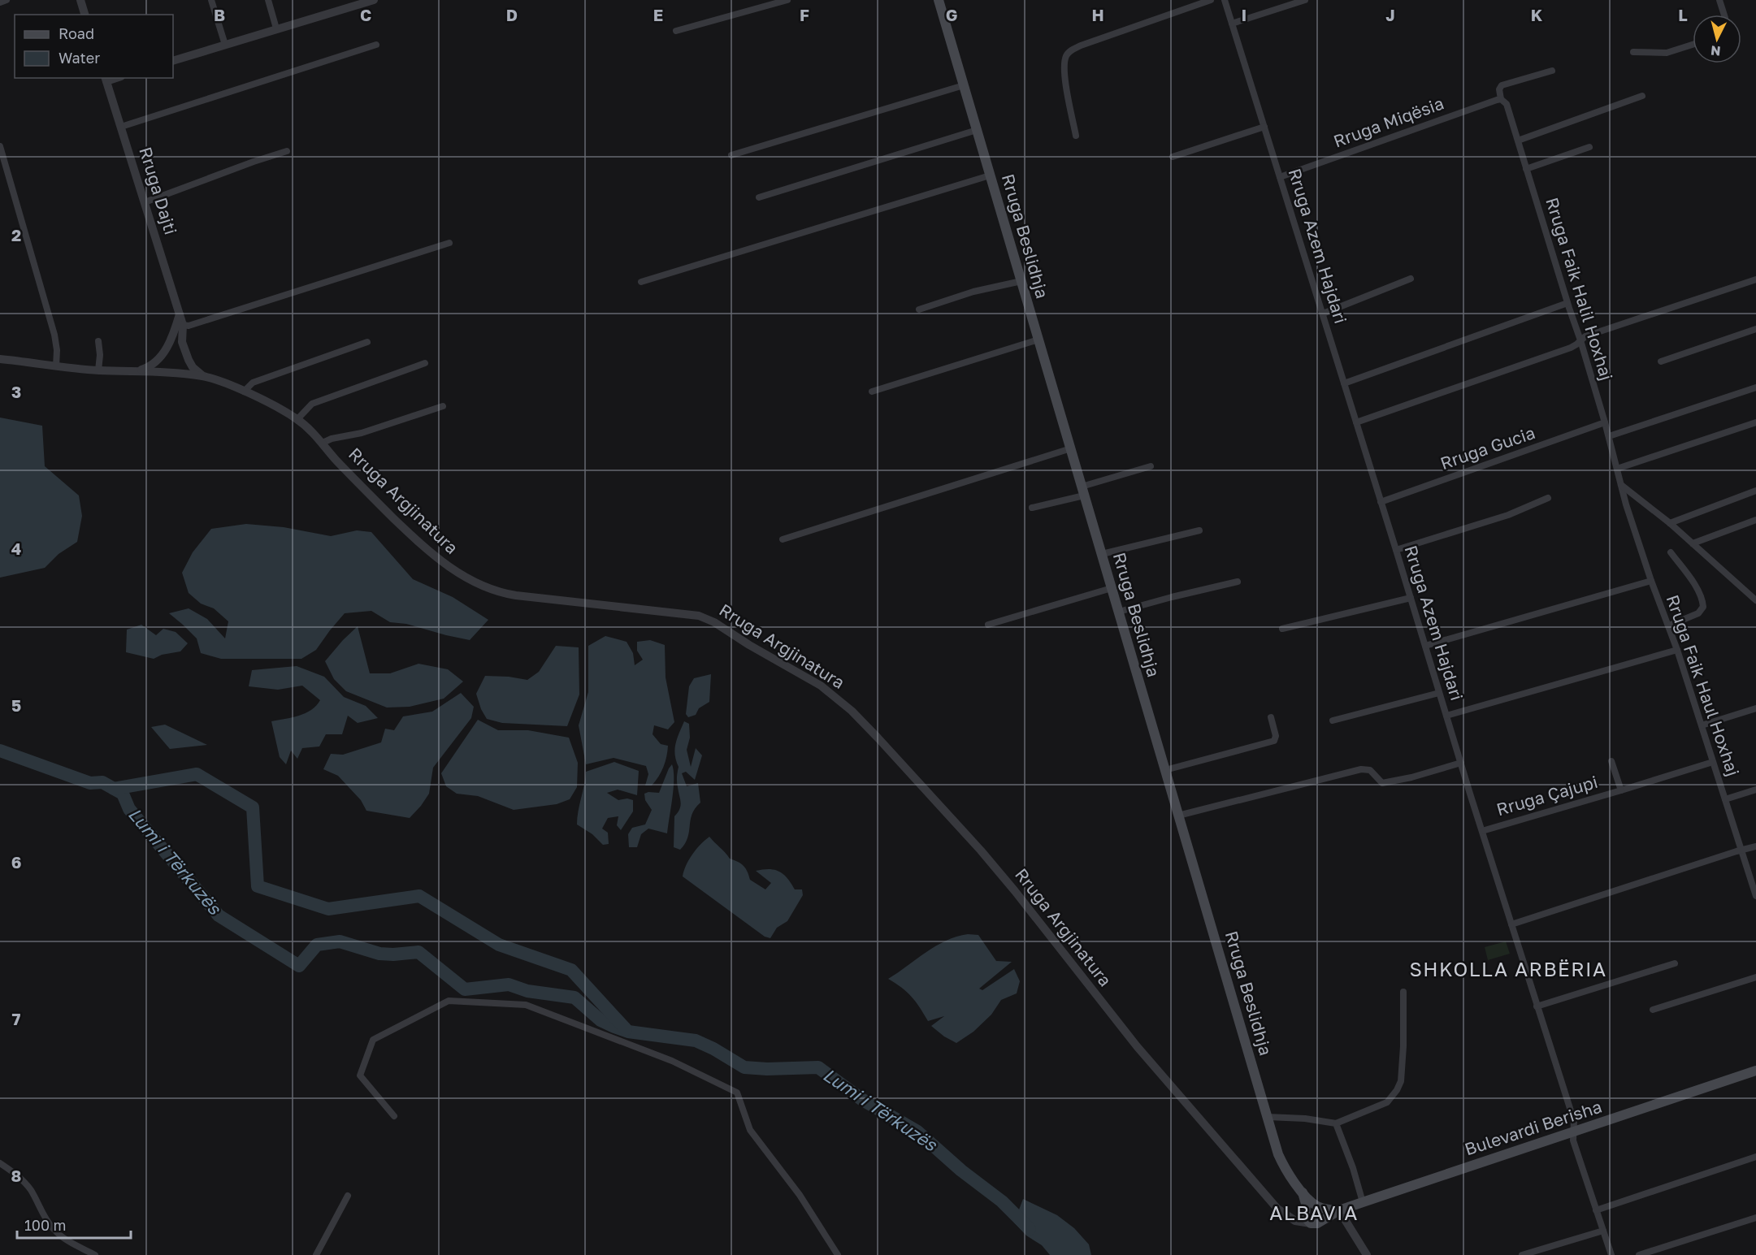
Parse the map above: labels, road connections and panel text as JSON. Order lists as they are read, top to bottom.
{
  "streets": {
    "main road": ["Rruga Beslidhja", "Bulevardi Berisha"],
    "street": [
      "Rruga Miqësia",
      "Rruga Dajti",
      "Rruga Azem Hajdari",
      "Rruga Faik Halil Hoxhaj",
      "Rruga Gucia",
      "Rruga Argjinatura",
      "Rruga Faik Haul Hoxhaj",
      "Rruga Çajupi"
    ]
  },
  "crossings": [
    ["Rruga Miqësia", "Rruga Azem Hajdari"],
    ["Rruga Miqësia", "Rruga Faik Halil Hoxhaj"],
    ["Rruga Beslidhja", "Rruga Argjinatura"],
    ["Rruga Beslidhja", "Bulevardi Berisha"],
    ["Rruga Azem Hajdari", "Rruga Gucia"],
    ["Rruga Azem Hajdari", "Rruga Çajupi"],
    ["Rruga Azem Hajdari", "Bulevardi Berisha"],
    ["Rruga Faik Halil Hoxhaj", "Rruga Gucia"],
    ["Rruga Faik Halil Hoxhaj", "Rruga Faik Haul Hoxhaj"],
    ["Rruga Argjinatura", "Bulevardi Berisha"],
    ["Rruga Faik Haul Hoxhaj", "Rruga Çajupi"]
  ],
  "districts": ["SHKOLLA ARBËRIA", "ALBAVIA"],
  "water": ["Lumi i Tërkuzës"],
  "legend": ["Road", "Water"],
  "scale_bar": "100 m",
  "north": "bottom",
  "grid": {
    "columns": [
      "B",
      "C",
      "D",
      "E",
      "F",
      "G",
      "H",
      "I",
      "J",
      "K",
      "L"
    ],
    "rows": [
      "2",
      "3",
      "4",
      "5",
      "6",
      "7",
      "8"
    ]
  }
}
